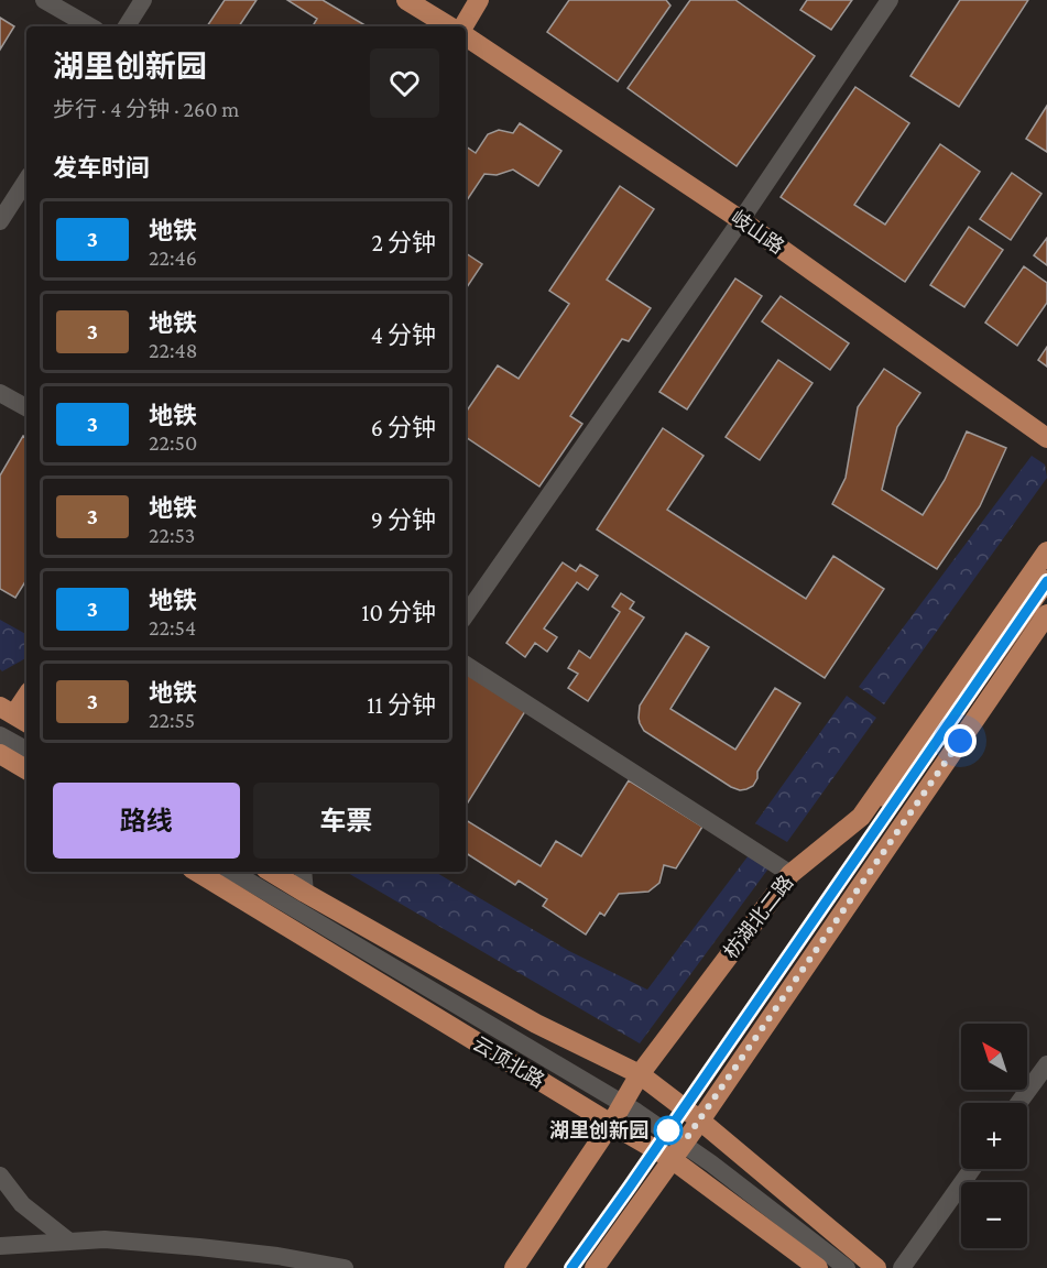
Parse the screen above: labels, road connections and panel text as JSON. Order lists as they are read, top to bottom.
{
  "streets": {
    "main road": ["岐山路", "枋湖北二路", "云顶北路"]
  },
  "crossings": [
    ["枋湖北二路", "云顶北路"]
  ],
  "places": ["湖里创新园"],
  "lines": ["metro line 3"],
  "north": "top left",
  "page": {
    "heading": [
      ["湖里创新园", "步行 · 4 分钟 · 260 m"],
      "发车时间"
    ],
    "list": [
      {
        "mark": "3",
        "name": "地铁",
        "note": "22:46",
        "value": "2 分钟"
      },
      {
        "mark": "3",
        "name": "地铁",
        "note": "22:48",
        "value": "4 分钟"
      },
      {
        "mark": "3",
        "name": "地铁",
        "note": "22:50",
        "value": "6 分钟"
      },
      {
        "mark": "3",
        "name": "地铁",
        "note": "22:53",
        "value": "9 分钟"
      },
      {
        "mark": "3",
        "name": "地铁",
        "note": "22:54",
        "value": "10 分钟"
      },
      {
        "mark": "3",
        "name": "地铁",
        "note": "22:55",
        "value": "11 分钟"
      }
    ],
    "buttons": ["路线", "车票"],
    "map_buttons": ["+", "−"]
  }
}
